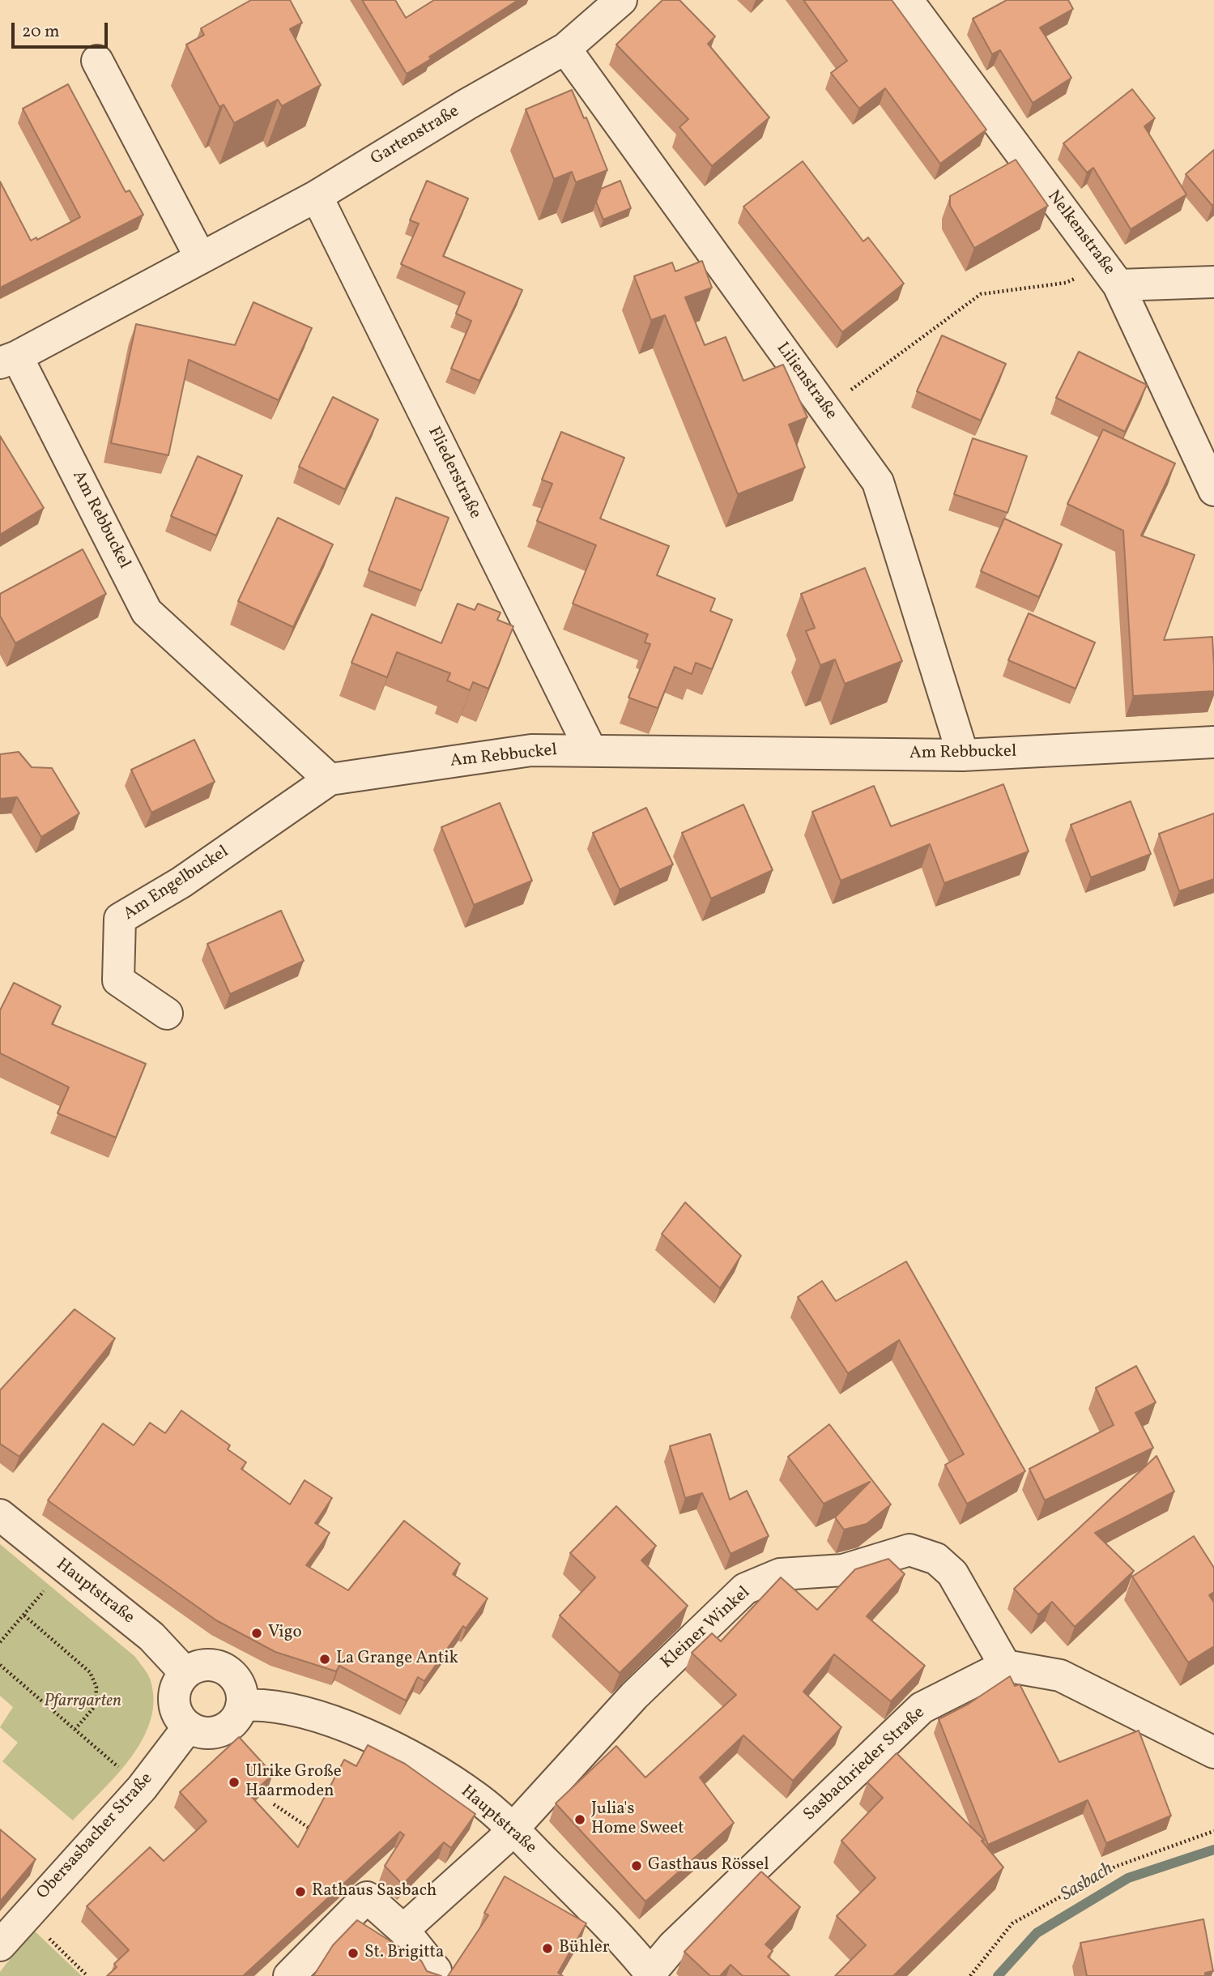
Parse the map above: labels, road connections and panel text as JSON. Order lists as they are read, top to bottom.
{
  "streets": {
    "street": [
      "Gartenstraße",
      "Nelkenstraße",
      "Lilienstraße",
      "Fliederstraße",
      "Am Rebbuckel",
      "Am Engelbuckel",
      "Hauptstraße",
      "Kleiner Winkel",
      "Sasbachrieder Straße",
      "Obersasbacher Straße"
    ]
  },
  "crossings": [
    ["Gartenstraße", "Lilienstraße"],
    ["Gartenstraße", "Fliederstraße"],
    ["Gartenstraße", "Am Rebbuckel"],
    ["Lilienstraße", "Am Rebbuckel"],
    ["Fliederstraße", "Am Rebbuckel"],
    ["Am Rebbuckel", "Am Engelbuckel"],
    ["Hauptstraße", "Kleiner Winkel"],
    ["Hauptstraße", "Sasbachrieder Straße"],
    ["Hauptstraße", "Obersasbacher Straße"],
    ["Kleiner Winkel", "Sasbachrieder Straße"]
  ],
  "water": ["Sasbach"],
  "parks": ["Pfarrgarten"],
  "places": [
    "Vigo",
    "La Grange Antik",
    "Ulrike Große Haarmoden",
    "Julia's Home Sweet",
    "Gasthaus Rössel",
    "Rathaus Sasbach",
    "Bühler",
    "St. Brigitta"
  ],
  "scale_bar": "20 m"
}
